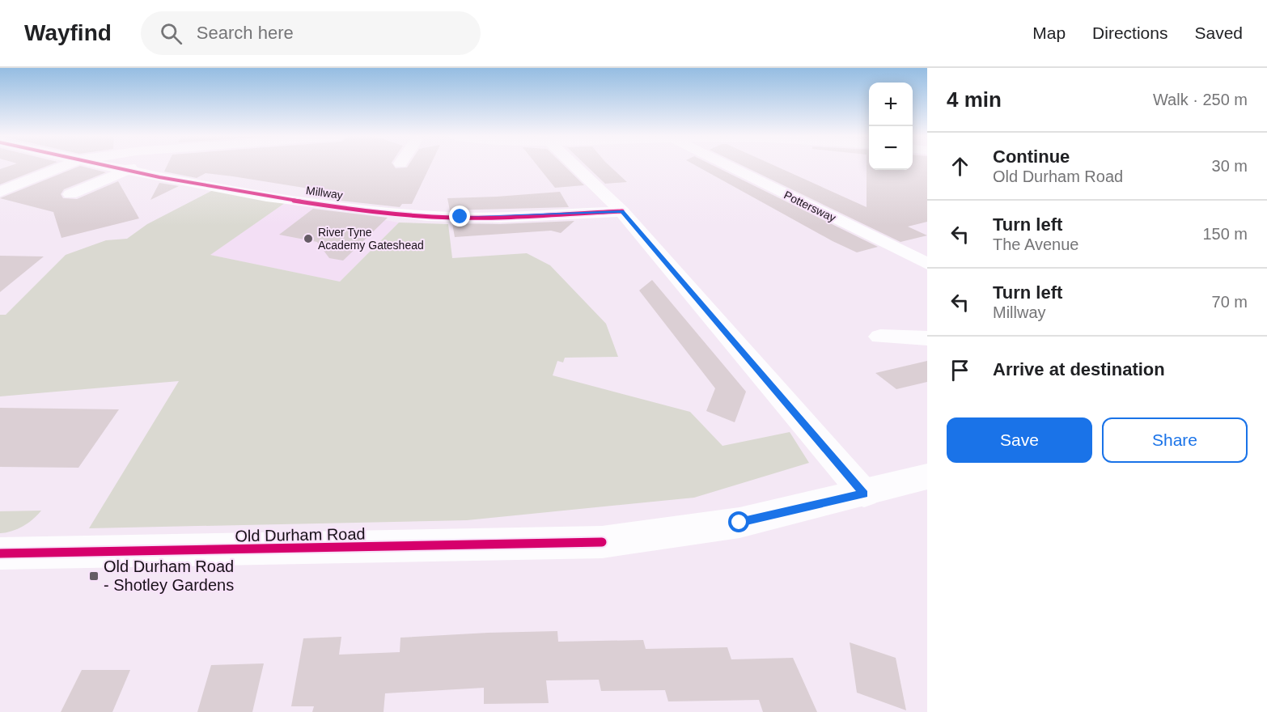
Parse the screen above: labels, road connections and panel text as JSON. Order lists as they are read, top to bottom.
{
  "streets": {
    "street": ["Millway", "Pottersway", "Old Durham Road"]
  },
  "places": {
    "other": ["River Tyne Academy Gateshead"],
    "transit": ["Old Durham Road - Shotley Gardens"]
  },
  "page": {
    "header": "Wayfind",
    "search": "Search here",
    "nav": ["Map", "Directions", "Saved"],
    "heading": ["4 min", "Walk · 250 m"],
    "map_buttons": ["+", "−"],
    "list": [
      ["Continue", "Old Durham Road", "30 m"],
      ["Turn left", "The Avenue", "150 m"],
      ["Turn left", "Millway", "70 m"],
      "Arrive at destination"
    ],
    "buttons": ["Save", "Share"]
  }
}
